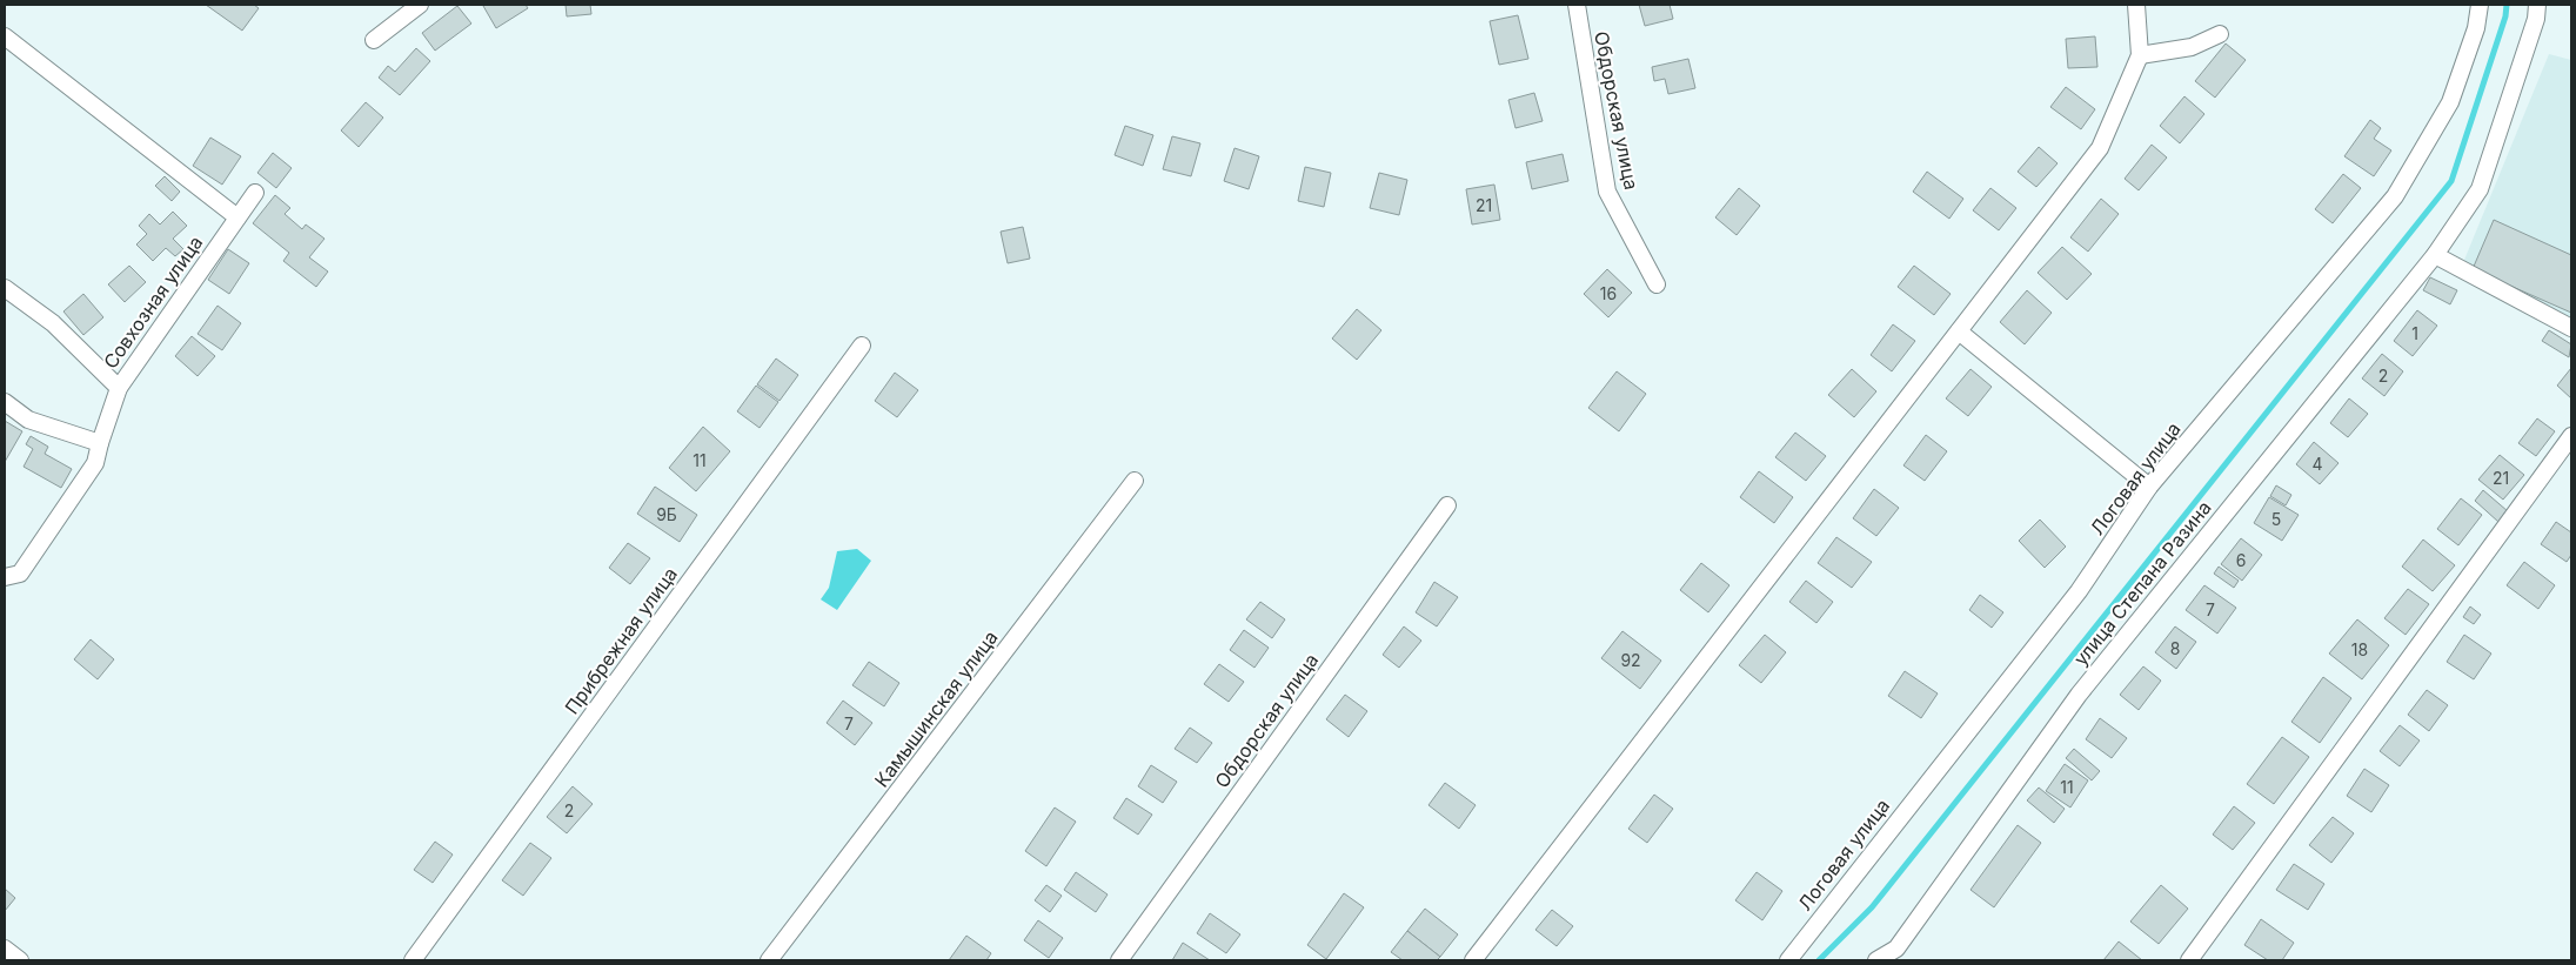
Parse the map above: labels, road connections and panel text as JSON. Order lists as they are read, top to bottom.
{
  "streets": {
    "street": [
      "Обдорская улица",
      "Совхозная улица",
      "Логовая улица",
      "улица Степана Разина",
      "Прибрежная улица",
      "Камышинская улица"
    ]
  },
  "house_numbers": [
    "21",
    "16",
    "1",
    "2",
    "11",
    "4",
    "21",
    "9Б",
    "5",
    "6",
    "7",
    "8",
    "18",
    "92",
    "7",
    "11",
    "2"
  ]
}
